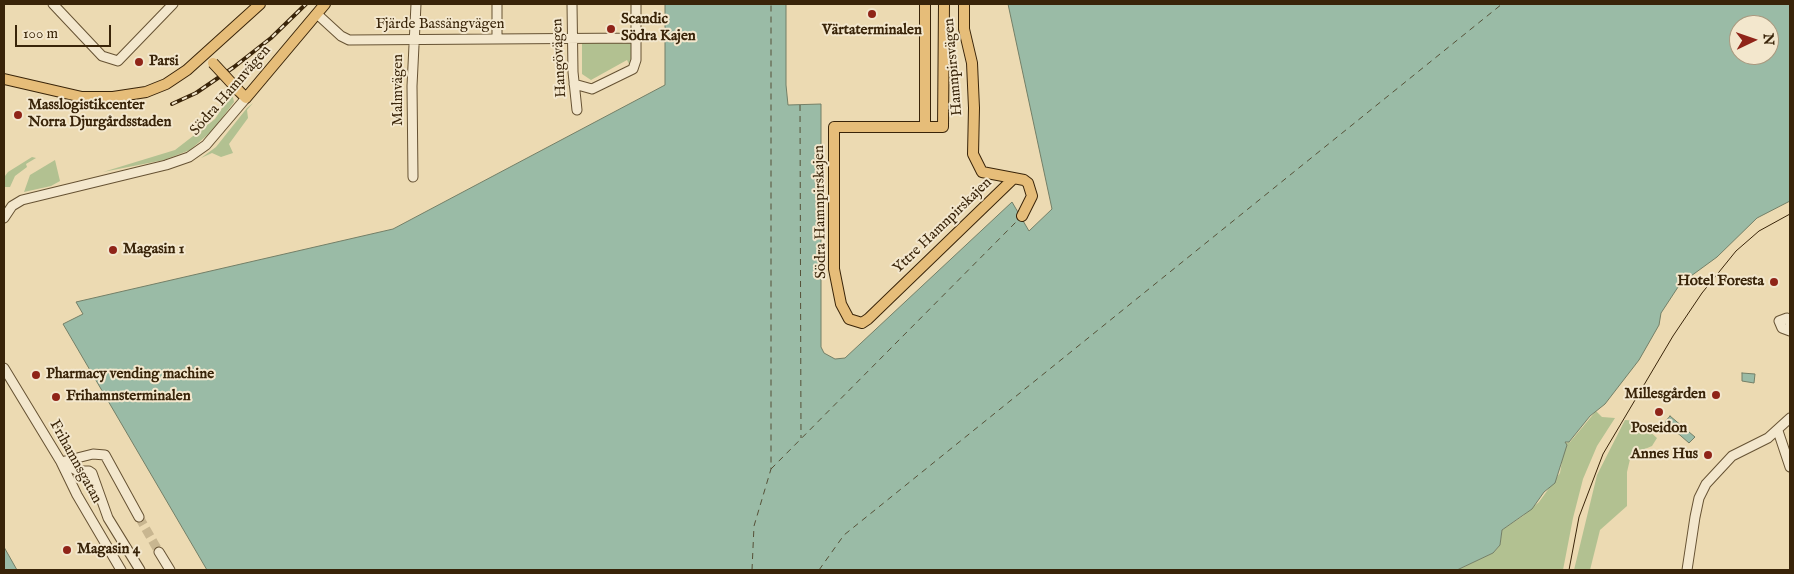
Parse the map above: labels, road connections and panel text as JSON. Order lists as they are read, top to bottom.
{
  "streets": {
    "main road": [
      "Hamnpirsvägen",
      "Södra Hamnvägen",
      "Södra Hamnpirskajen",
      "Yttre Hamnpirskajen"
    ],
    "street": [
      "Fjärde Bassängvägen",
      "Hangövägen",
      "Malmvägen",
      "Frihamnsgatan"
    ]
  },
  "crossings": [
    ["Fjärde Bassängvägen", "Hangövägen"],
    ["Fjärde Bassängvägen", "Malmvägen"],
    ["Fjärde Bassängvägen", "Södra Hamnvägen"],
    ["Hamnpirsvägen", "Södra Hamnpirskajen"],
    ["Hamnpirsvägen", "Yttre Hamnpirskajen"],
    ["Södra Hamnpirskajen", "Yttre Hamnpirskajen"]
  ],
  "places": [
    "Värtaterminalen",
    "Scandic Södra Kajen",
    "Parsi",
    "Masslogistikcenter Norra Djurgårdsstaden",
    "Magasin 1",
    "Hotel Foresta",
    "Pharmacy vending machine",
    "Millesgården",
    "Frihamnsterminalen",
    "Poseidon",
    "Annes Hus",
    "Magasin 4"
  ],
  "scale_bar": "100 m",
  "north": "right"
}
